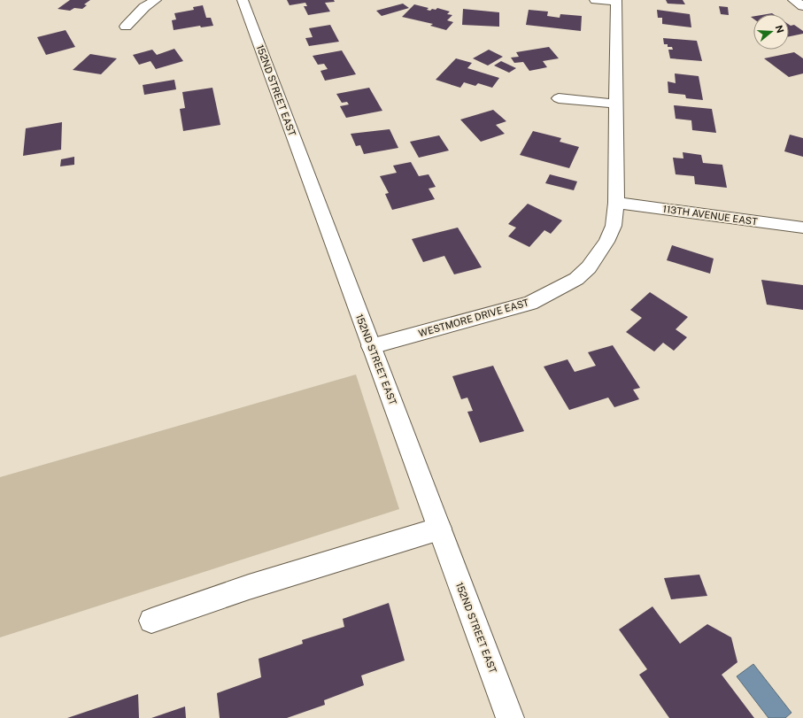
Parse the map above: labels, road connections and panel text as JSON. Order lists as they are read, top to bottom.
{
  "streets": {
    "street": ["152ND STREET EAST", "113TH AVENUE EAST", "WESTMORE DRIVE EAST"]
  },
  "crossings": [
    ["152ND STREET EAST", "WESTMORE DRIVE EAST"],
    ["113TH AVENUE EAST", "WESTMORE DRIVE EAST"]
  ],
  "north": "right"
}
